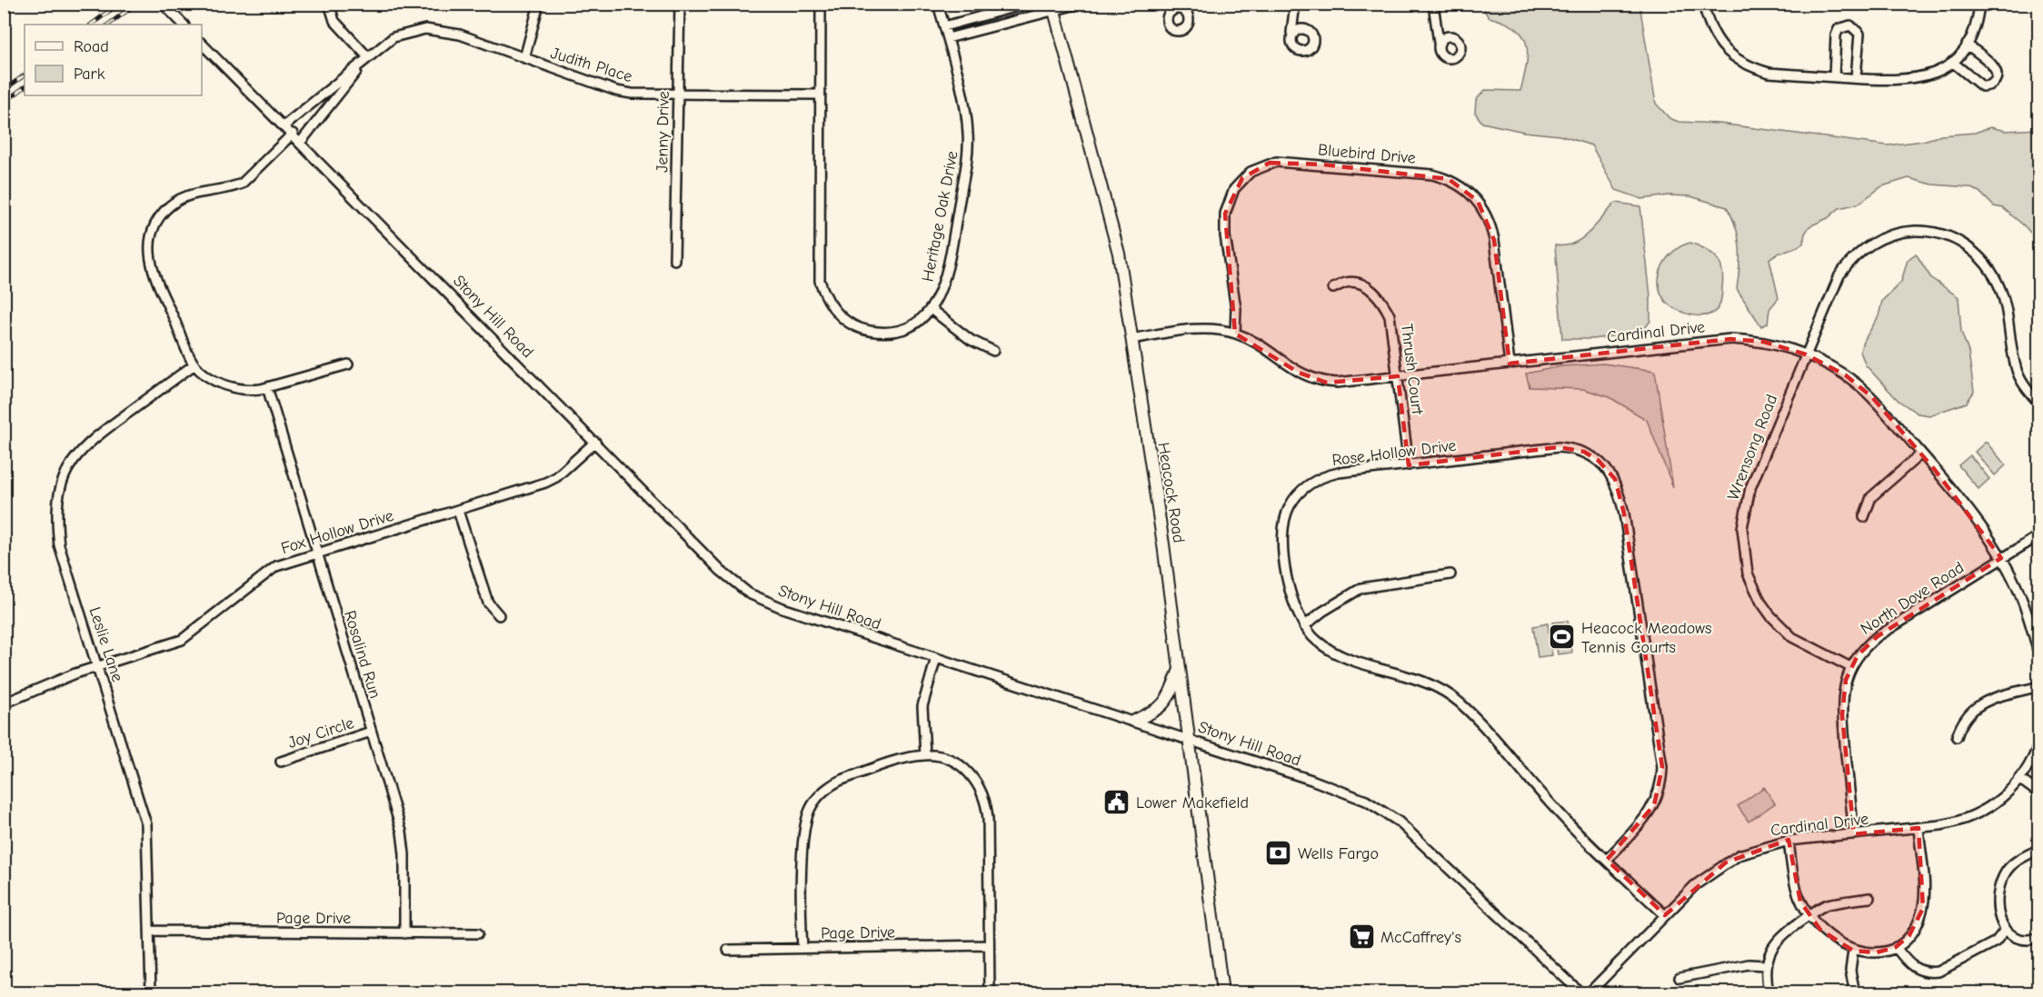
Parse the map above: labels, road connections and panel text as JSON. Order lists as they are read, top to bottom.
{
  "streets": {
    "main road": ["Heacock Road"],
    "street": [
      "Judith Place",
      "Jenny Drive",
      "Bluebird Drive",
      "Heritage Oak Drive",
      "Stony Hill Road",
      "Cardinal Drive",
      "Thrush Court",
      "Wrensong Road",
      "Rose Hollow Drive",
      "Fox Hollow Drive",
      "North Dove Road",
      "Leslie Lane",
      "Rosalind Run",
      "Joy Circle",
      "Page Drive"
    ]
  },
  "crossings": [
    ["Judith Place", "Jenny Drive"],
    ["Judith Place", "Heritage Oak Drive"],
    ["Judith Place", "Stony Hill Road"],
    ["Bluebird Drive", "Cardinal Drive"],
    ["Stony Hill Road", "Heacock Road"],
    ["Stony Hill Road", "Fox Hollow Drive"],
    ["Cardinal Drive", "Thrush Court"],
    ["Cardinal Drive", "Wrensong Road"],
    ["Cardinal Drive", "Rose Hollow Drive"],
    ["Cardinal Drive", "Heacock Road"],
    ["Cardinal Drive", "North Dove Road"],
    ["Thrush Court", "Rose Hollow Drive"],
    ["Wrensong Road", "North Dove Road"],
    ["Fox Hollow Drive", "Leslie Lane"],
    ["Fox Hollow Drive", "Rosalind Run"],
    ["Leslie Lane", "Page Drive"],
    ["Rosalind Run", "Joy Circle"],
    ["Rosalind Run", "Page Drive"]
  ],
  "places": {
    "sports": ["Heacock Meadows Tennis Courts"],
    "public building": ["Lower Makefield"],
    "bank": ["Wells Fargo"],
    "supermarket": ["McCaffrey's"]
  },
  "legend": ["Road", "Park"]
}
